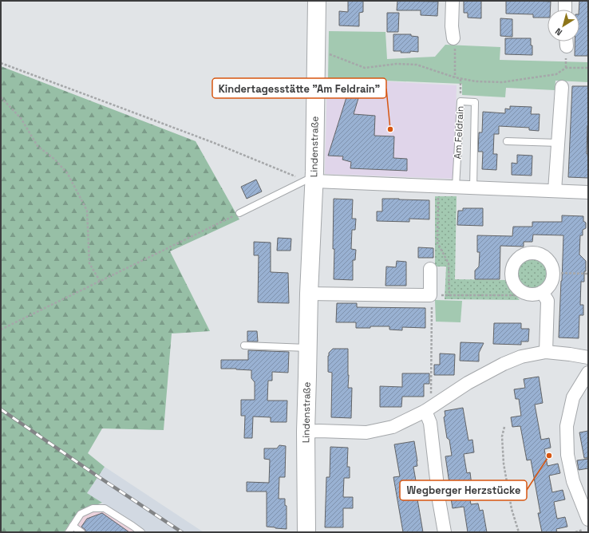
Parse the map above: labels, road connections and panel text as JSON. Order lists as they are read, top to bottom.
{
  "streets": {
    "street": ["Lindenstraße"],
    "lane": ["Am Feldrain"]
  },
  "places": ["Kindertagesstätte \"Am Feldrain\"", "Wegberger Herzstücke"],
  "north": "bottom left"
}
